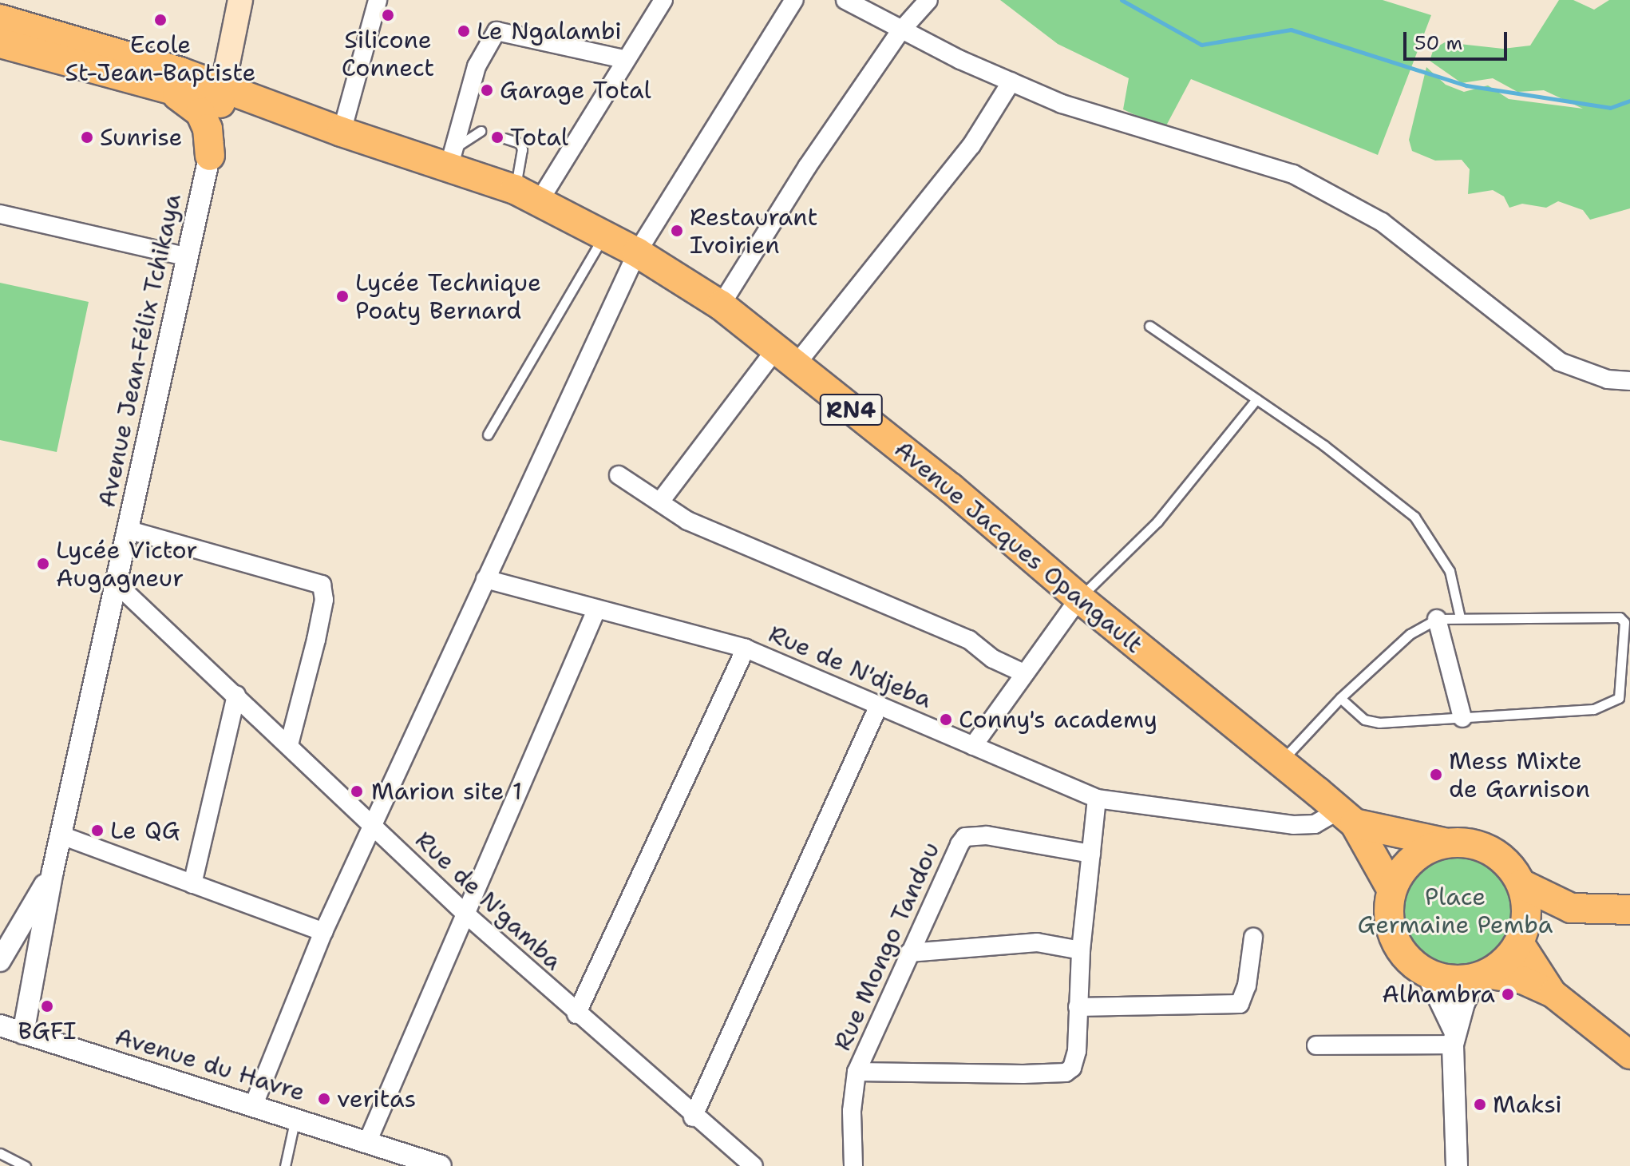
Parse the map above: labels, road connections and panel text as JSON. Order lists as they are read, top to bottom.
{
  "streets": {
    "highway": ["RN4", "Avenue Jacques Opangault"],
    "street": [
      "Avenue Jean-Félix Tchikaya",
      "Rue de N'djeba",
      "Rue de N'gamba",
      "Rue Mongo Tandou",
      "Avenue du Havre"
    ]
  },
  "crossings": [
    ["Avenue Jean-Félix Tchikaya", "RN4"],
    ["Avenue Jean-Félix Tchikaya", "Avenue Jacques Opangault"],
    ["Avenue Jean-Félix Tchikaya", "Rue de N'gamba"],
    ["Avenue Jean-Félix Tchikaya", "Avenue du Havre"],
    ["RN4", "Avenue Jacques Opangault"],
    ["RN4", "Rue de N'djeba"],
    ["Avenue Jacques Opangault", "Rue de N'djeba"]
  ],
  "parks": ["Place Germaine Pemba"],
  "places": [
    "Silicone Connect",
    "Ecole St-Jean-Baptiste",
    "Le Ngalambi",
    "Garage Total",
    "Sunrise",
    "Total",
    "Restaurant Ivoirien",
    "Lycée Technique Poaty Bernard",
    "Lycée Victor Augagneur",
    "Conny's academy",
    "Mess Mixte de Garnison",
    "Marion site 1",
    "Le QG",
    "Alhambra",
    "BGFI",
    "veritas",
    "Maksi"
  ],
  "scale_bar": "50 m"
}
